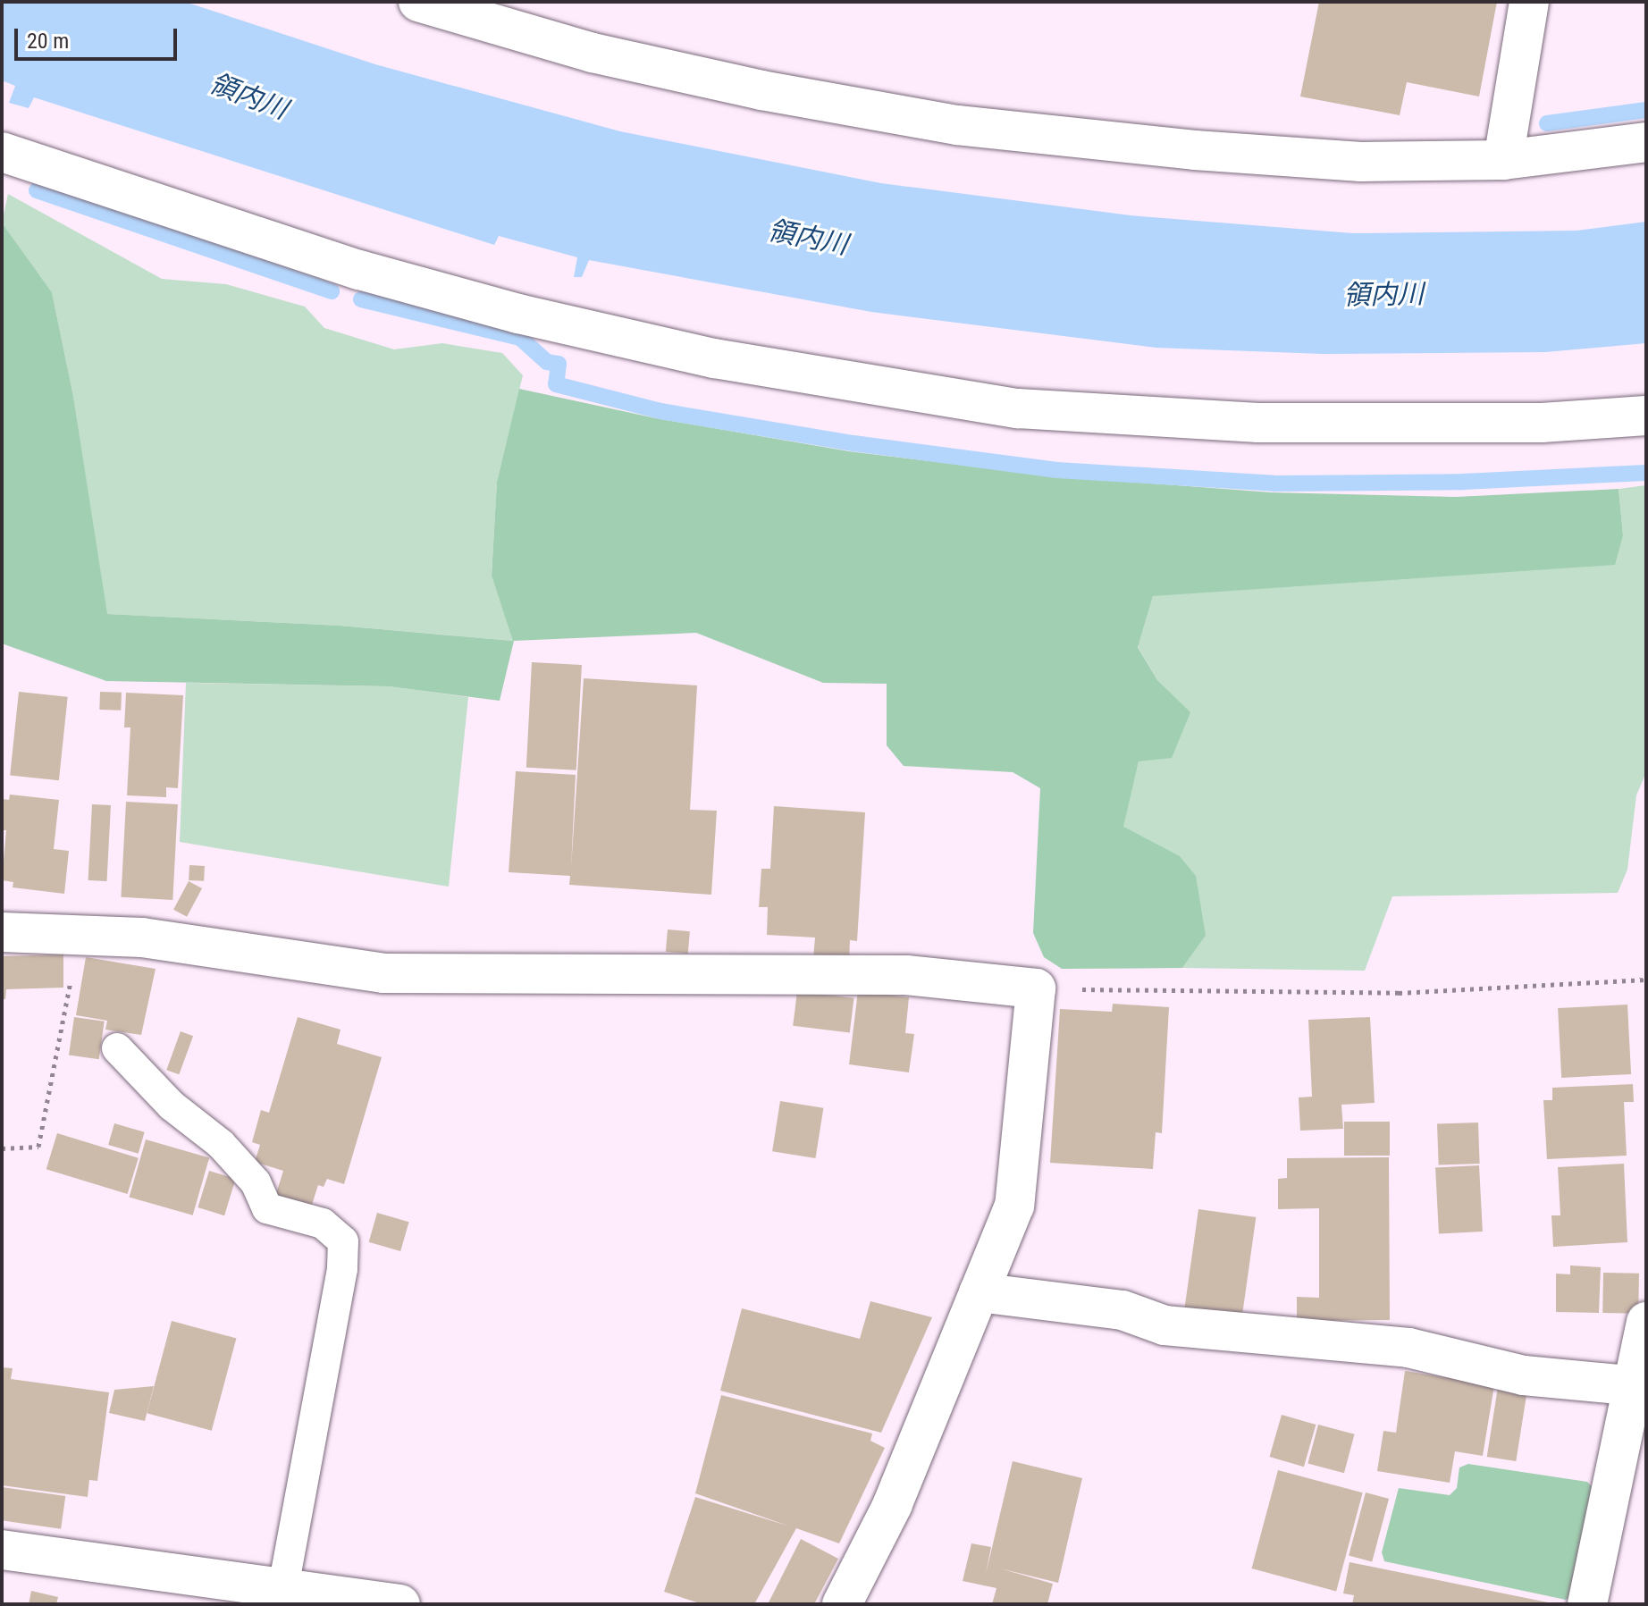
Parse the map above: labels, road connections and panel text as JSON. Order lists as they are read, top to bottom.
{
  "water": ["領内川"],
  "scale_bar": "20 m"
}
